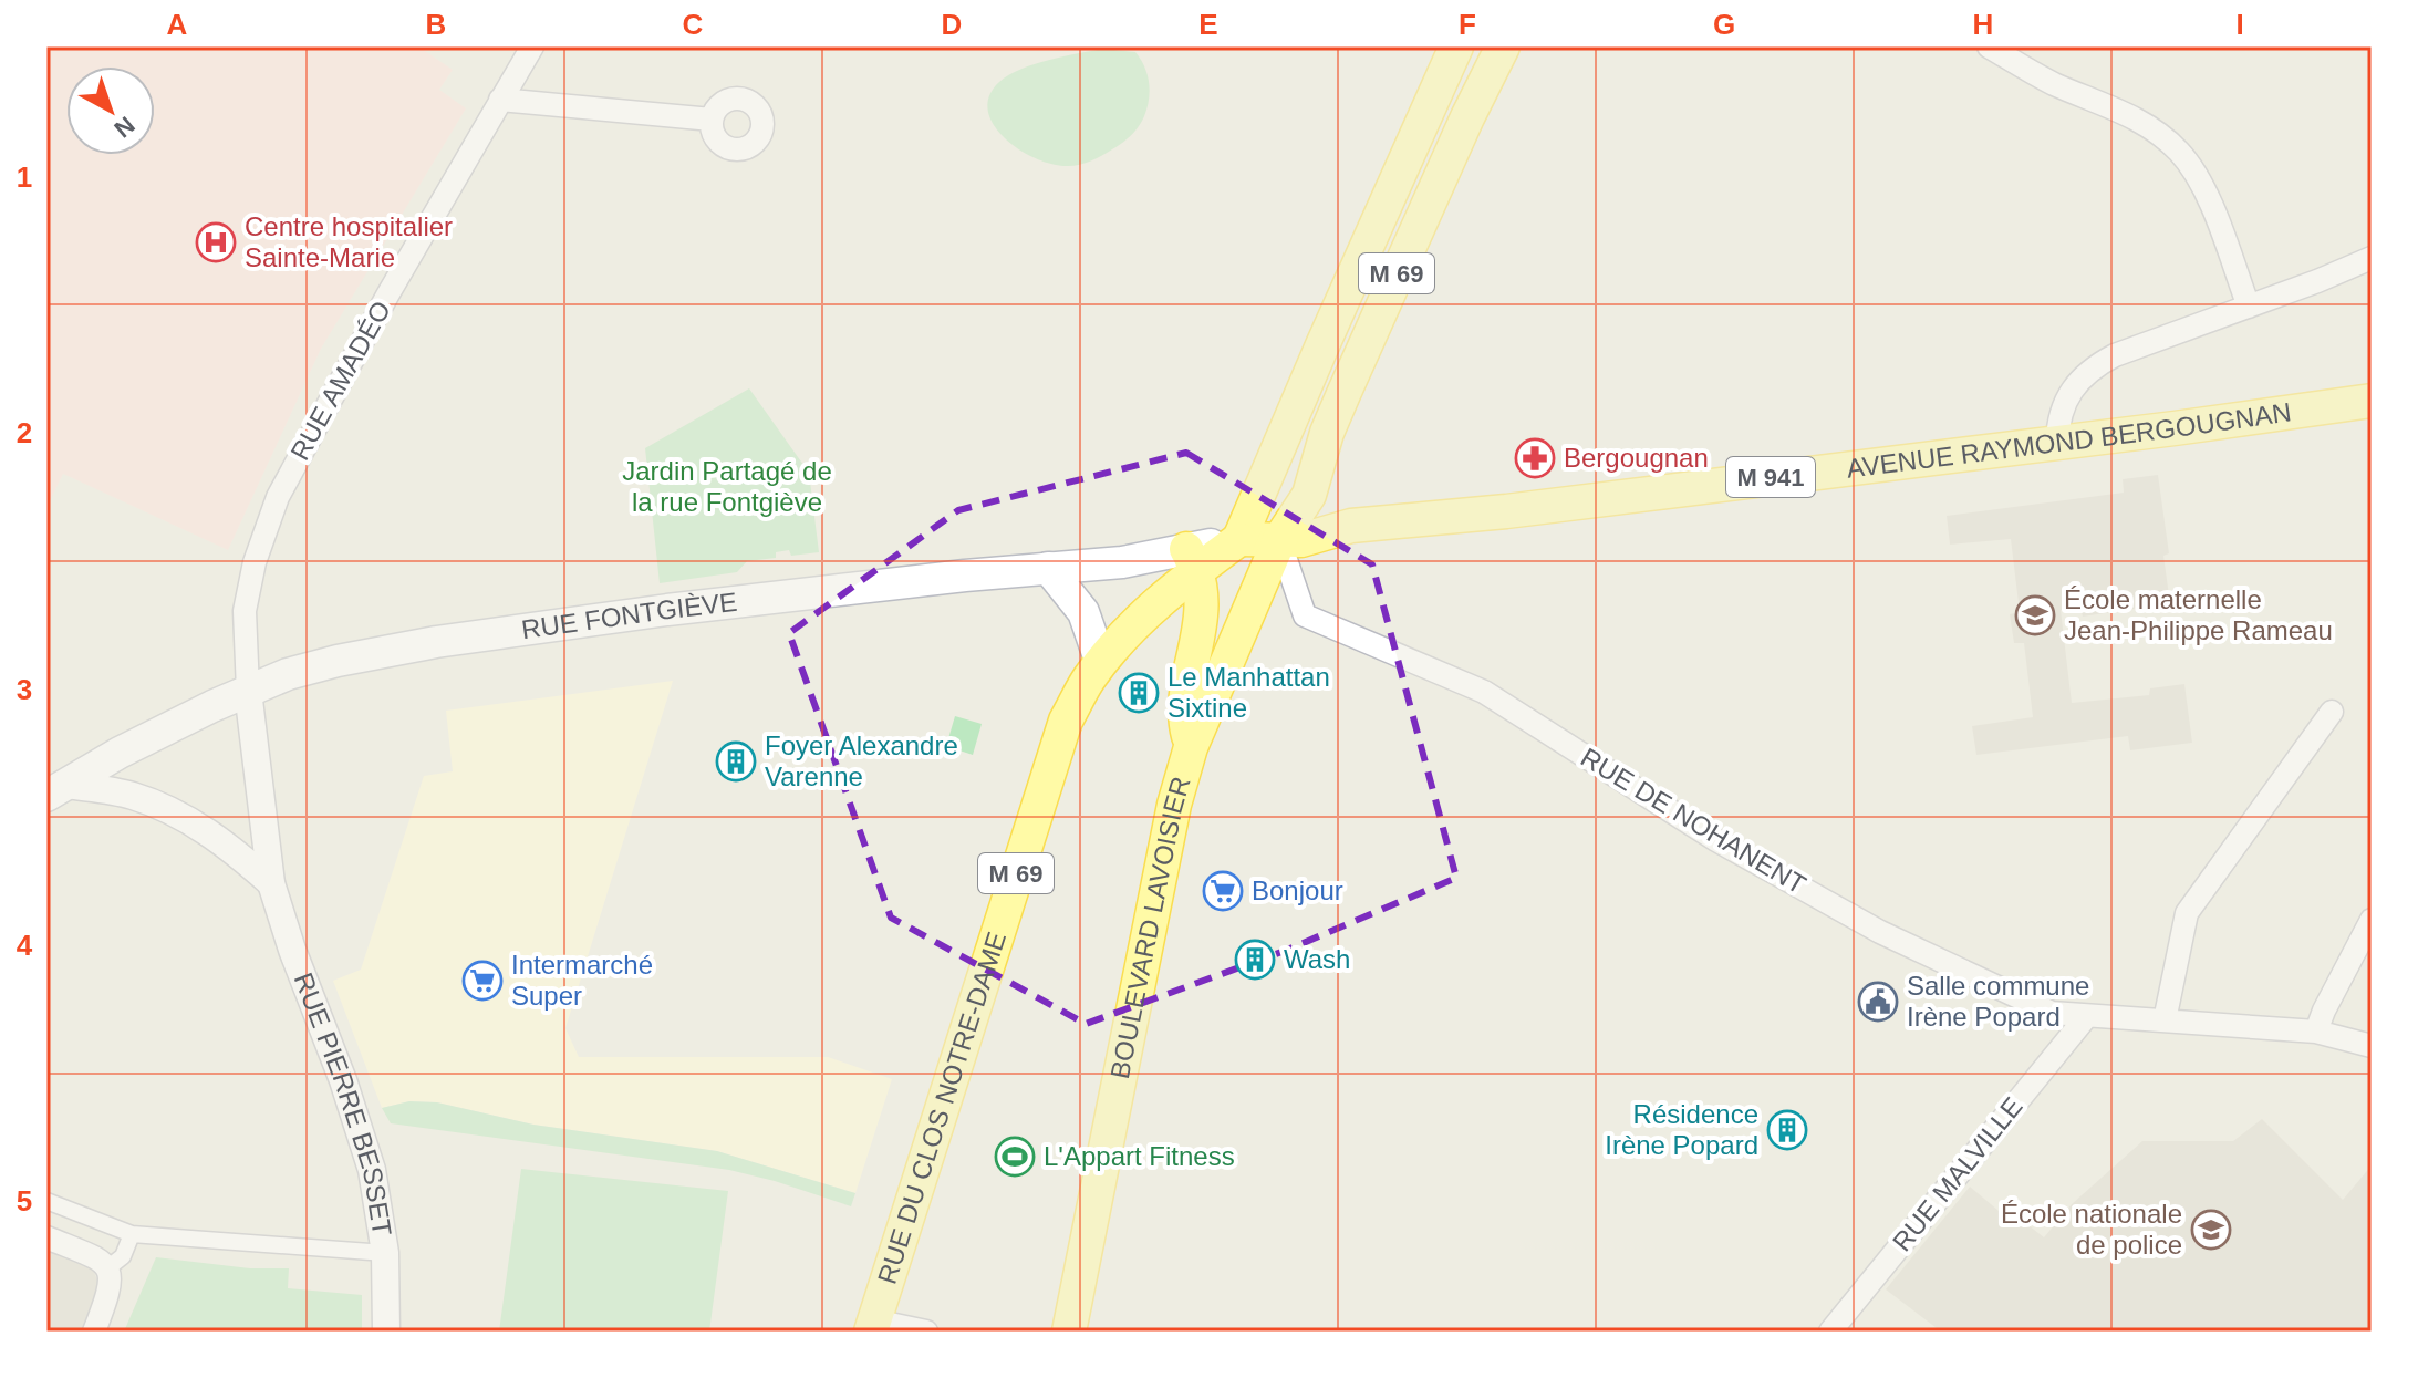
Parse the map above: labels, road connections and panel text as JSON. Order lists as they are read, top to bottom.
{
  "streets": {
    "main road": [
      "M 69",
      "AVENUE RAYMOND BERGOUGNAN",
      "M 941",
      "RUE FONTGIÈVE",
      "BOULEVARD LAVOISIER",
      "RUE DU CLOS NOTRE-DAME"
    ],
    "street": [
      "RUE AMADÉO",
      "RUE DE NOHANENT",
      "RUE PIERRE BESSET",
      "RUE MALVILLE"
    ]
  },
  "crossings": [
    ["M 69", "AVENUE RAYMOND BERGOUGNAN"],
    ["M 69", "RUE FONTGIÈVE"],
    ["M 69", "RUE DE NOHANENT"],
    ["M 69", "BOULEVARD LAVOISIER"],
    ["M 69", "RUE DU CLOS NOTRE-DAME"],
    ["RUE AMADÉO", "RUE FONTGIÈVE"],
    ["RUE AMADÉO", "RUE PIERRE BESSET"],
    ["AVENUE RAYMOND BERGOUGNAN", "RUE DE NOHANENT"],
    ["AVENUE RAYMOND BERGOUGNAN", "BOULEVARD LAVOISIER"],
    ["AVENUE RAYMOND BERGOUGNAN", "RUE DU CLOS NOTRE-DAME"],
    ["RUE FONTGIÈVE", "RUE PIERRE BESSET"],
    ["RUE FONTGIÈVE", "RUE DU CLOS NOTRE-DAME"],
    ["RUE DE NOHANENT", "BOULEVARD LAVOISIER"],
    ["RUE DE NOHANENT", "RUE MALVILLE"]
  ],
  "parks": ["Jardin Partagé de la rue Fontgiève"],
  "places": {
    "hospital": ["Centre hospitalier Sainte-Marie"],
    "pharmacy": ["Bergougnan"],
    "school or university": ["École maternelle Jean-Philippe Rameau", "École nationale de police"],
    "building": [
      "Le Manhattan Sixtine",
      "Foyer Alexandre Varenne",
      "Wash",
      "Résidence Irène Popard"
    ],
    "supermarket": ["Bonjour", "Intermarché Super"],
    "public building": ["Salle commune Irène Popard"],
    "sports": ["L'Appart Fitness"]
  },
  "north": "bottom right",
  "grid": {
    "columns": [
      "A",
      "B",
      "C",
      "D",
      "E",
      "F",
      "G",
      "H",
      "I"
    ],
    "rows": [
      "1",
      "2",
      "3",
      "4",
      "5"
    ]
  }
}
